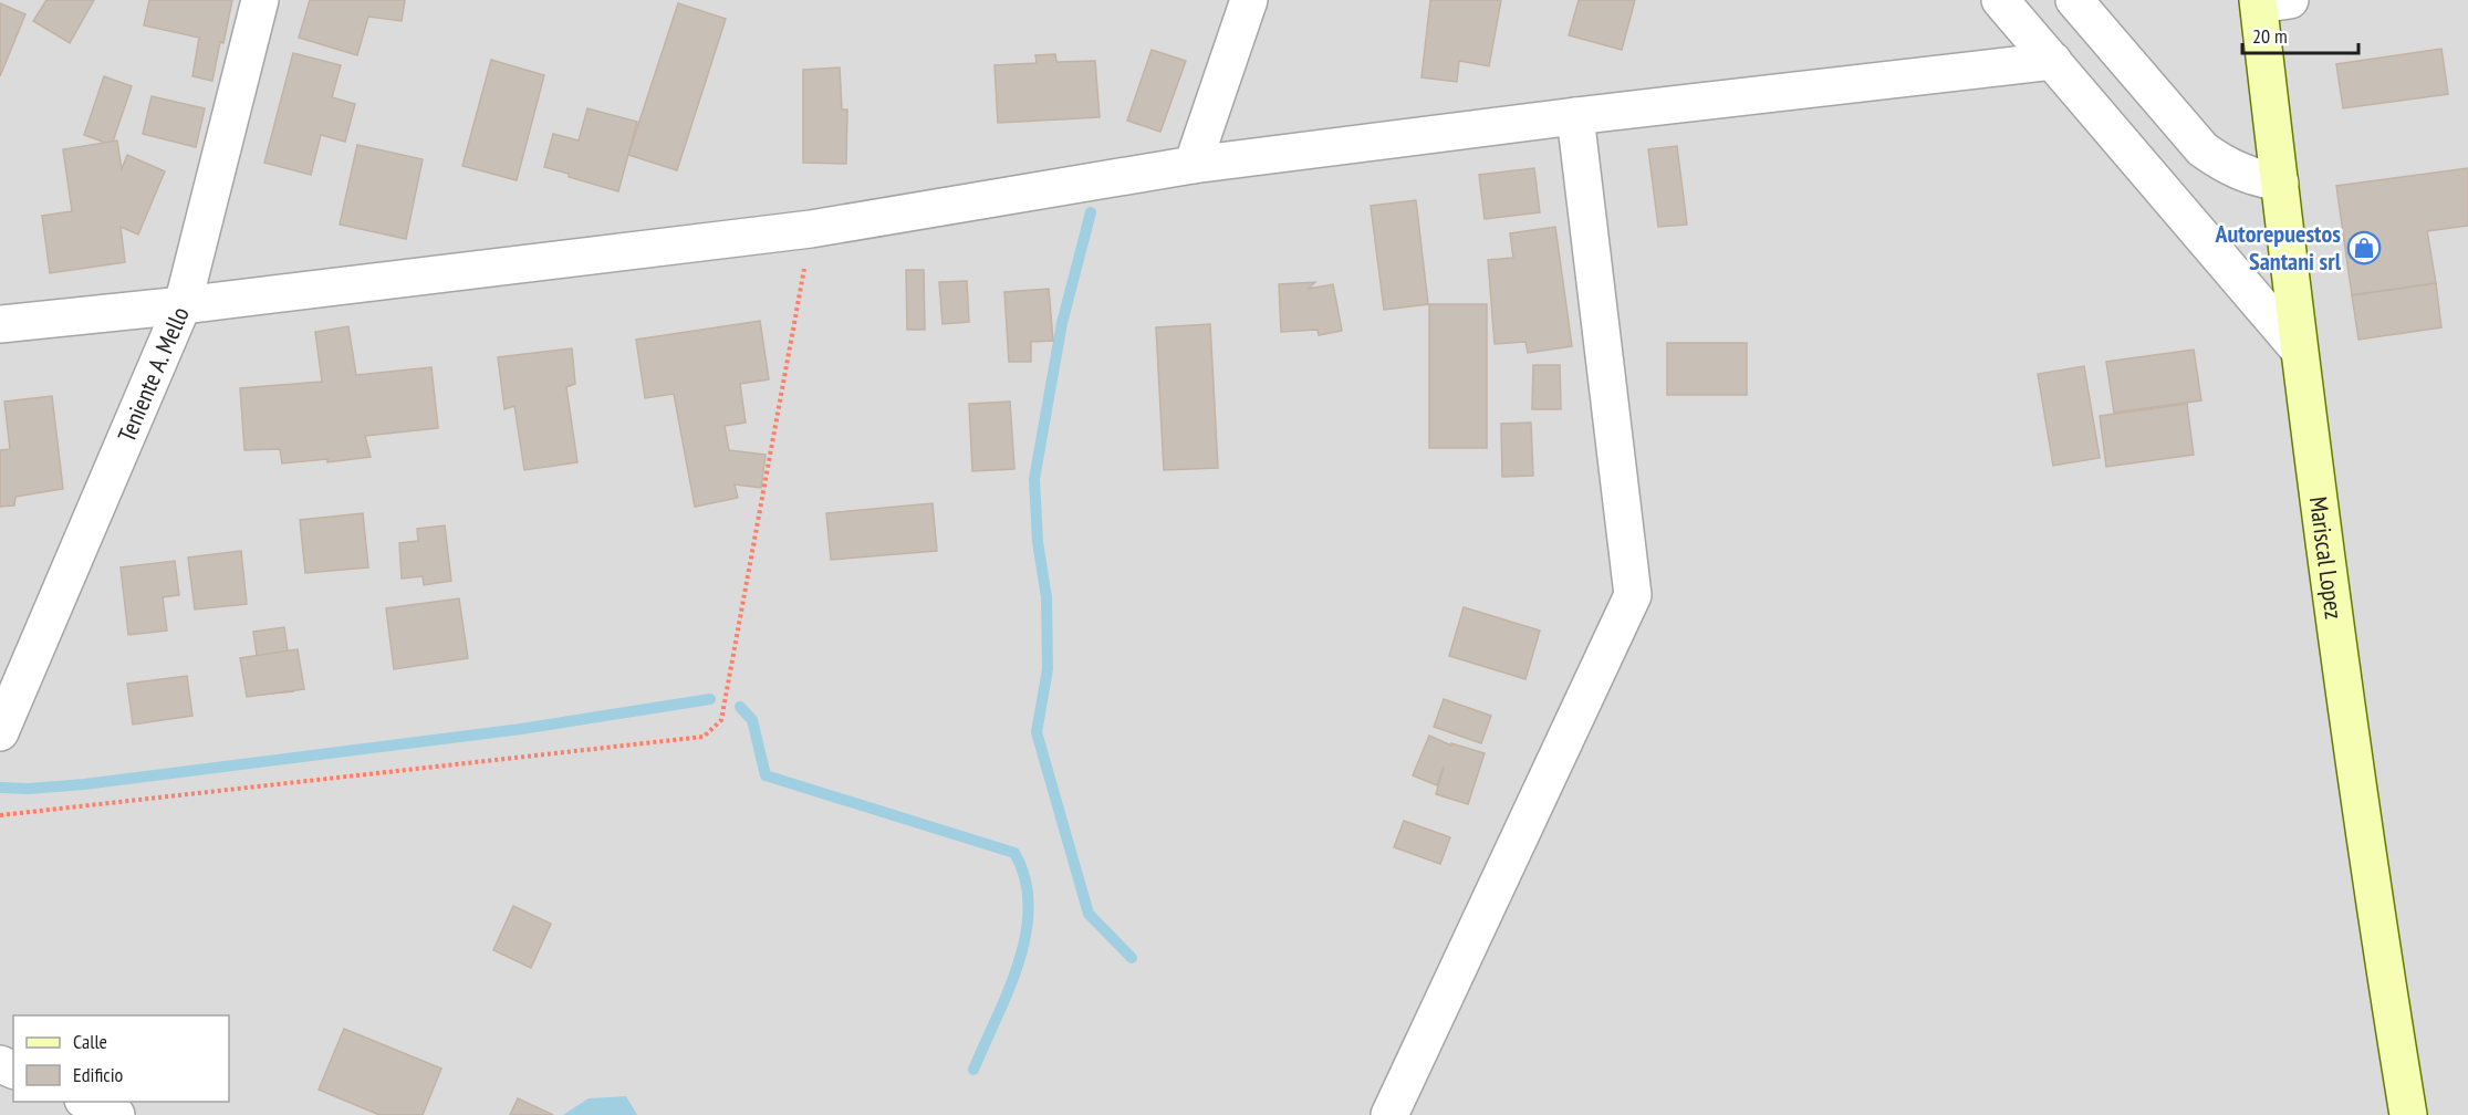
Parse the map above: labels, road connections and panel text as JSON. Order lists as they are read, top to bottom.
{
  "streets": {
    "main road": ["Mariscal Lopez"],
    "street": ["Teniente A. Mello"]
  },
  "places": {
    "shop": ["Autorepuestos Santani srl"]
  },
  "legend": ["Calle", "Edificio"],
  "scale_bar": "20 m"
}
